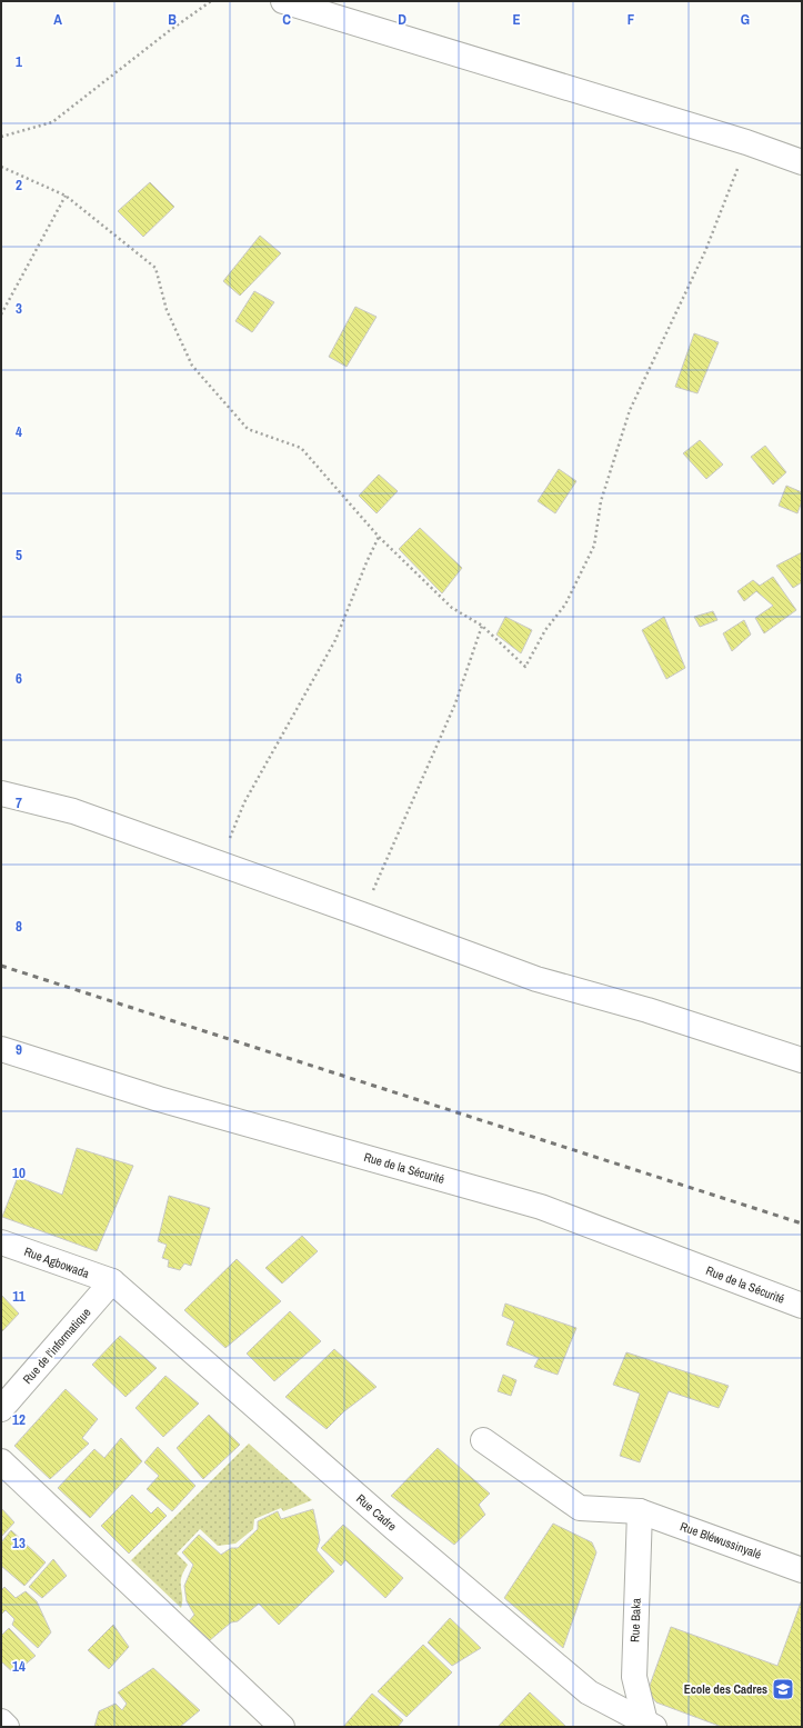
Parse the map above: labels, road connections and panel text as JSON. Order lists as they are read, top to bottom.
{
  "streets": {
    "street": [
      "Rue de la Sécurité",
      "Rue Agbowada",
      "Rue de l'informatique",
      "Rue Cadre",
      "Rue Bléwussinyalé",
      "Rue Baka"
    ]
  },
  "crossings": [
    ["Rue Agbowada", "Rue de l'informatique"],
    ["Rue Agbowada", "Rue Cadre"],
    ["Rue de l'informatique", "Rue Cadre"],
    ["Rue Cadre", "Rue Baka"],
    ["Rue Bléwussinyalé", "Rue Baka"]
  ],
  "places": {
    "school or university": ["Ecole des Cadres"]
  },
  "grid": {
    "columns": [
      "A",
      "B",
      "C",
      "D",
      "E",
      "F",
      "G"
    ],
    "rows": [
      "1",
      "2",
      "3",
      "4",
      "5",
      "6",
      "7",
      "8",
      "9",
      "10",
      "11",
      "12",
      "13",
      "14"
    ]
  }
}
